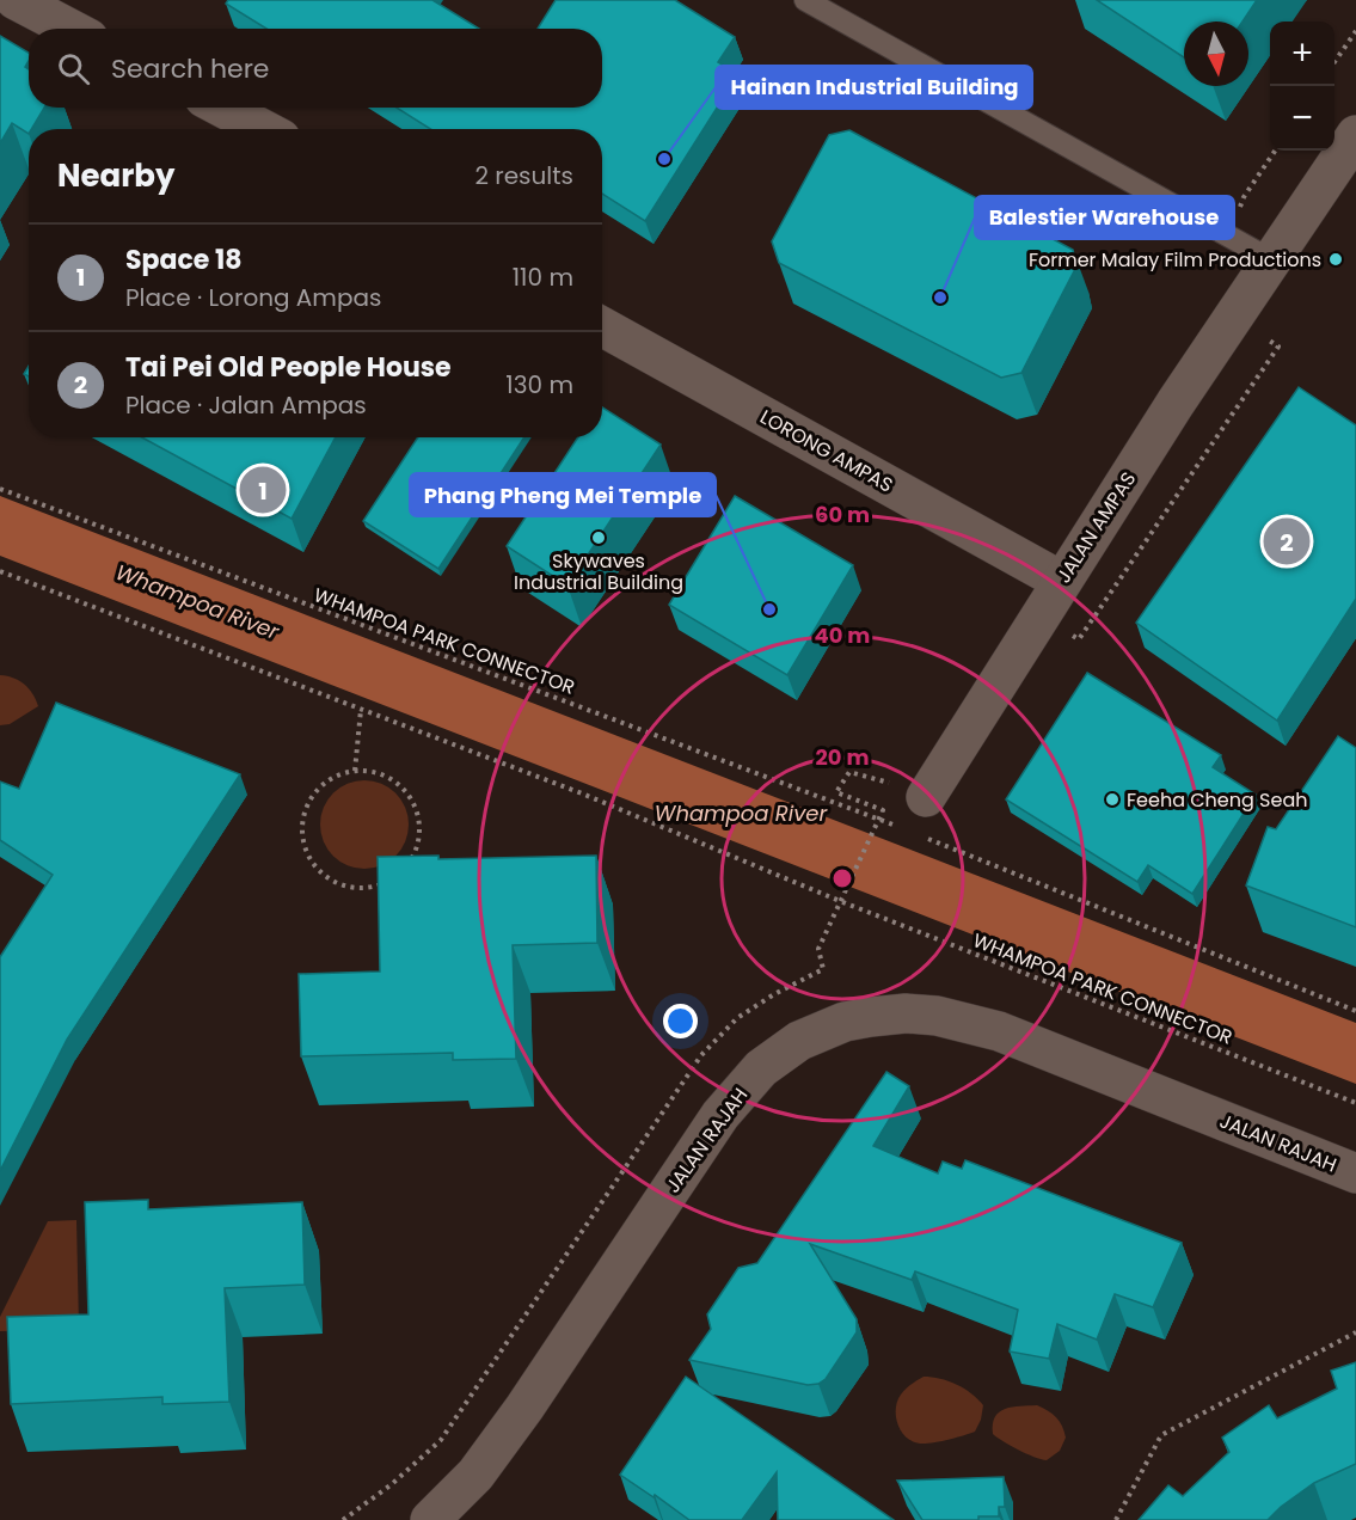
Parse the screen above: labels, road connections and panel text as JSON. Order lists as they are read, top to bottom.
{
  "streets": {
    "street": ["LORONG AMPAS", "JALAN AMPAS", "JALAN RAJAH"],
    "path": ["WHAMPOA PARK CONNECTOR"]
  },
  "crossings": [
    ["LORONG AMPAS", "JALAN AMPAS"]
  ],
  "water": ["Whampoa River"],
  "places": [
    "Hainan Industrial Building",
    "Former Malay Film Productions",
    "Balestier Warehouse",
    "Skywaves Industrial Building",
    "Phang Pheng Mei Temple",
    "Feeha Cheng Seah"
  ],
  "north": "bottom",
  "page": {
    "map_buttons": ["+", "−"],
    "search": "Search here",
    "heading": ["Nearby", "2 results"],
    "list": [
      {
        "mark": "1",
        "name": "Space 18",
        "note": "Place · Lorong Ampas",
        "value": "110 m"
      },
      {
        "mark": "2",
        "name": "Tai Pei Old People House",
        "note": "Place · Jalan Ampas",
        "value": "130 m"
      }
    ],
    "pins": ["1", "2"]
  },
  "rings": ["60 m", "40 m", "20 m"]
}
